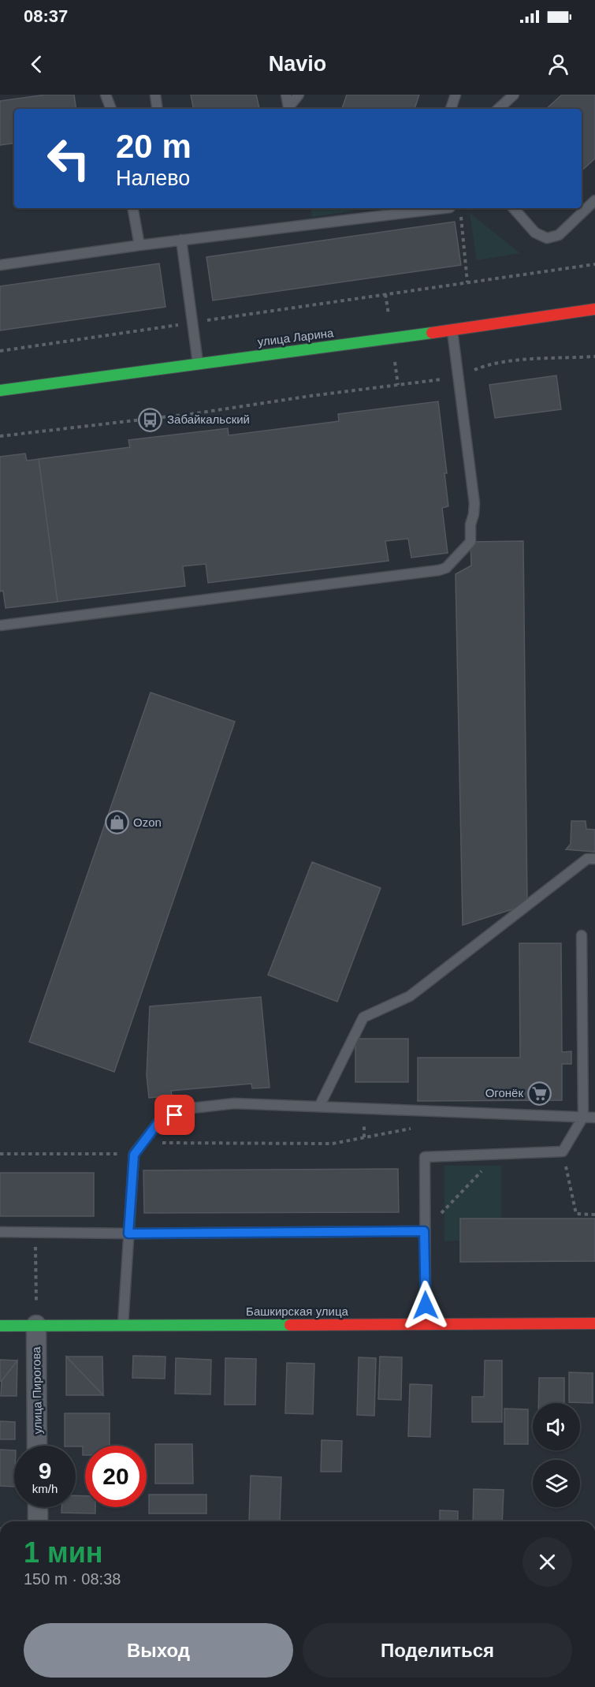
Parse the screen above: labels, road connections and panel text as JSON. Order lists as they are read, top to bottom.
{
  "streets": {
    "main road": ["улица Ларина", "Башкирская улица"],
    "street": ["улица Пирогова"]
  },
  "crossings": [
    ["Башкирская улица", "улица Пирогова"]
  ],
  "places": {
    "bus stop": ["Забайкальский"],
    "shop": ["Ozon"],
    "supermarket": ["Огонёк"]
  },
  "page": {
    "status": "08:37",
    "header": "Navio",
    "turn": ["20 m", "Налево"],
    "speed": "9 km/h",
    "limit": "20",
    "heading": ["1 мин", "150 m · 08:38"],
    "buttons": ["Выход", "Поделиться"]
  }
}
